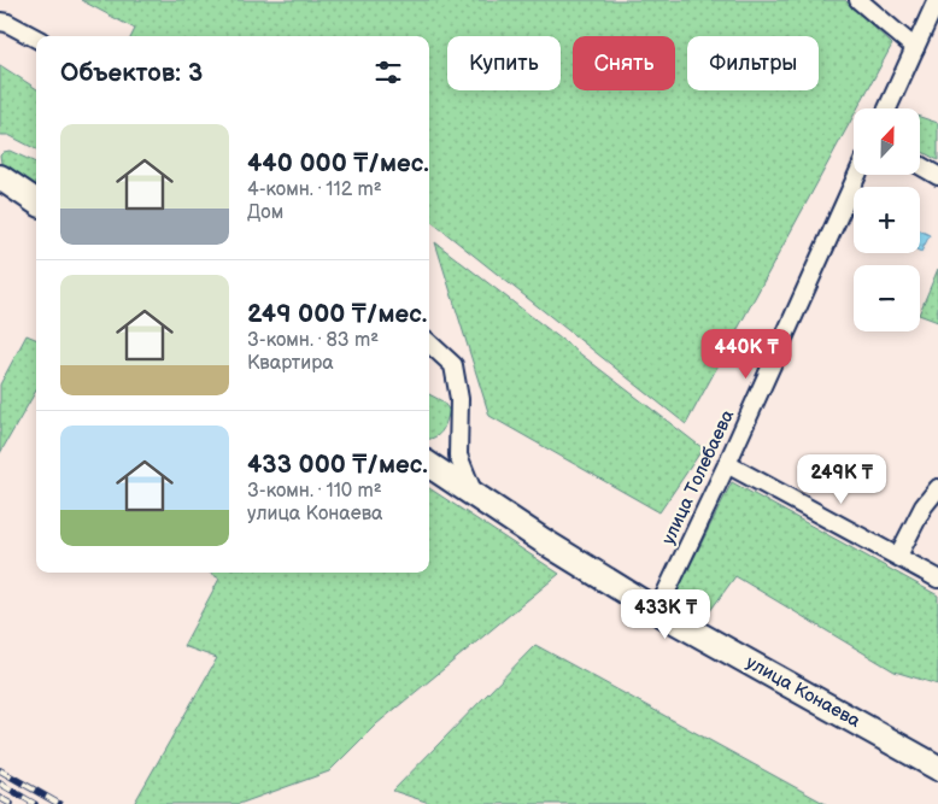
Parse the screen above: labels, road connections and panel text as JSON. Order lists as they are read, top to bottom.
{
  "streets": {
    "main road": ["улица Конаева"],
    "street": ["улица Толебаева"]
  },
  "crossings": [
    ["улица Толебаева", "улица Конаева"]
  ],
  "north": "top",
  "page": {
    "chip": ["Купить", "Снять", "Фильтры"],
    "heading": "Объектов: 3",
    "map_buttons": ["+", "−"],
    "list": [
      {
        "name": "440 000 ₸/мес.",
        "note": "4-комн. · 112 m² · Дом"
      },
      {
        "name": "249 000 ₸/мес.",
        "note": "3-комн. · 83 m² · Квартира"
      },
      {
        "name": "433 000 ₸/мес.",
        "note": "3-комн. · 110 m² · улица Конаева"
      }
    ],
    "price": ["440K ₸", "249K ₸", "433K ₸"]
  }
}
